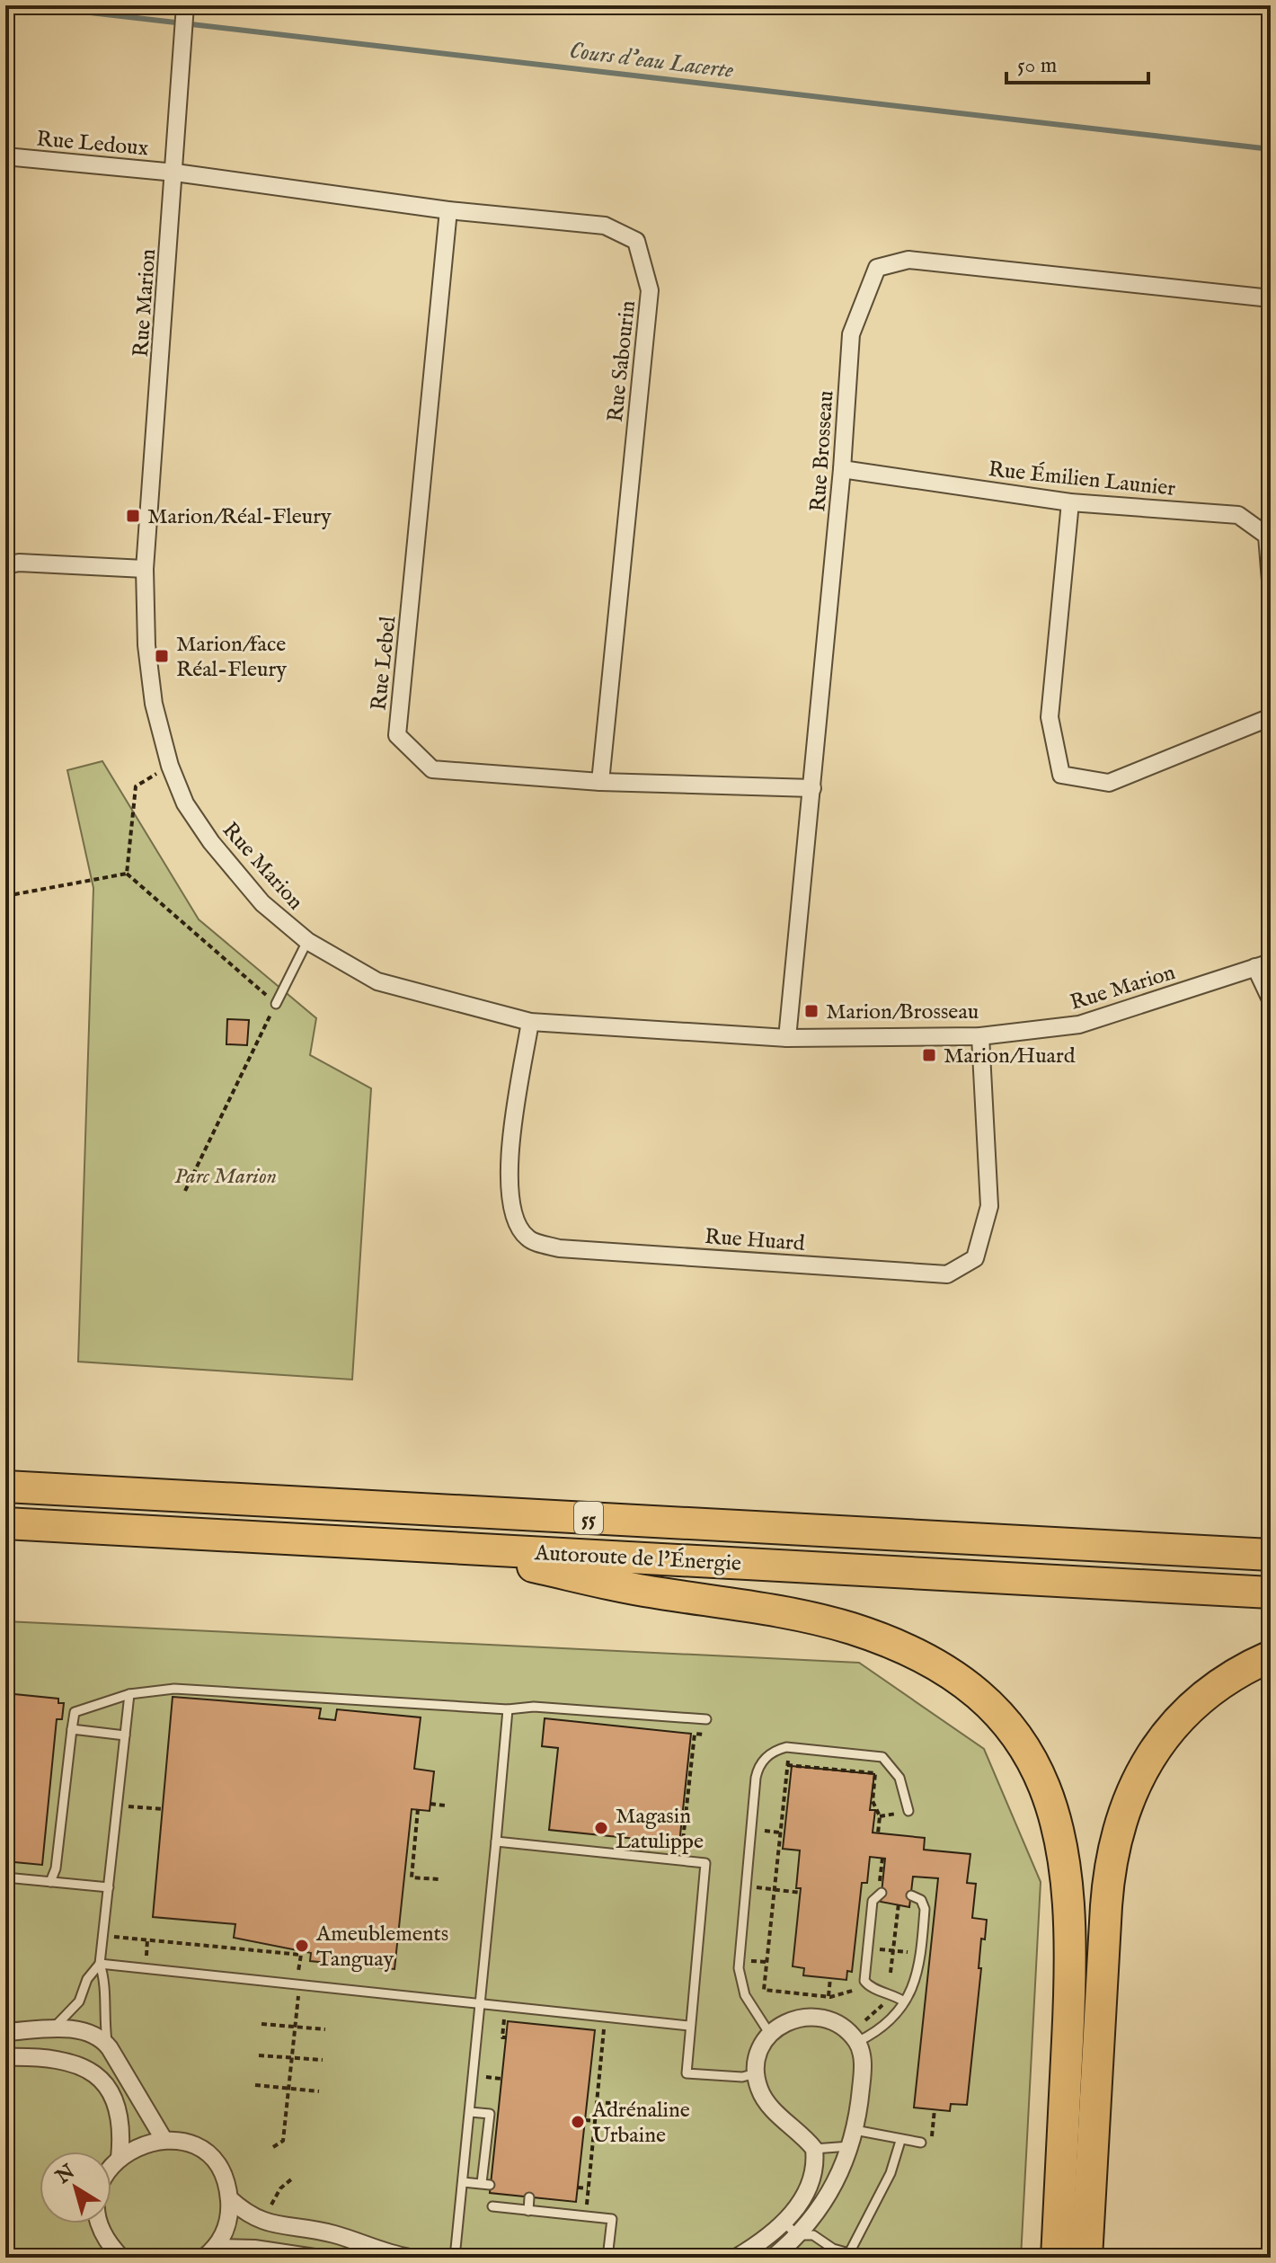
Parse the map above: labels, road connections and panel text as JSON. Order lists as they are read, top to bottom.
{
  "streets": {
    "highway": ["55", "Autoroute de l'Énergie"],
    "street": [
      "Rue Ledoux",
      "Rue Marion",
      "Rue Sabourin",
      "Rue Brosseau",
      "Rue Émilien Launier",
      "Rue Lebel",
      "Rue Huard"
    ]
  },
  "crossings": [
    ["Rue Ledoux", "Rue Marion"],
    ["Rue Ledoux", "Rue Sabourin"],
    ["Rue Marion", "Rue Sabourin"],
    ["Rue Marion", "Rue Brosseau"],
    ["Rue Marion", "Rue Huard"],
    ["Rue Sabourin", "Rue Lebel"],
    ["Rue Brosseau", "Rue Émilien Launier"],
    ["Rue Brosseau", "Rue Lebel"]
  ],
  "water": ["Cours d'eau Lacerte"],
  "parks": ["Parc Marion"],
  "places": {
    "transit": [
      "Marion/Réal-Fleury",
      "Marion/face Réal-Fleury",
      "Marion/Brosseau",
      "Marion/Huard"
    ],
    "other": ["Magasin Latulippe", "Ameublements Tanguay", "Adrénaline Urbaine"]
  },
  "scale_bar": "50 m",
  "north": "top left"
}
